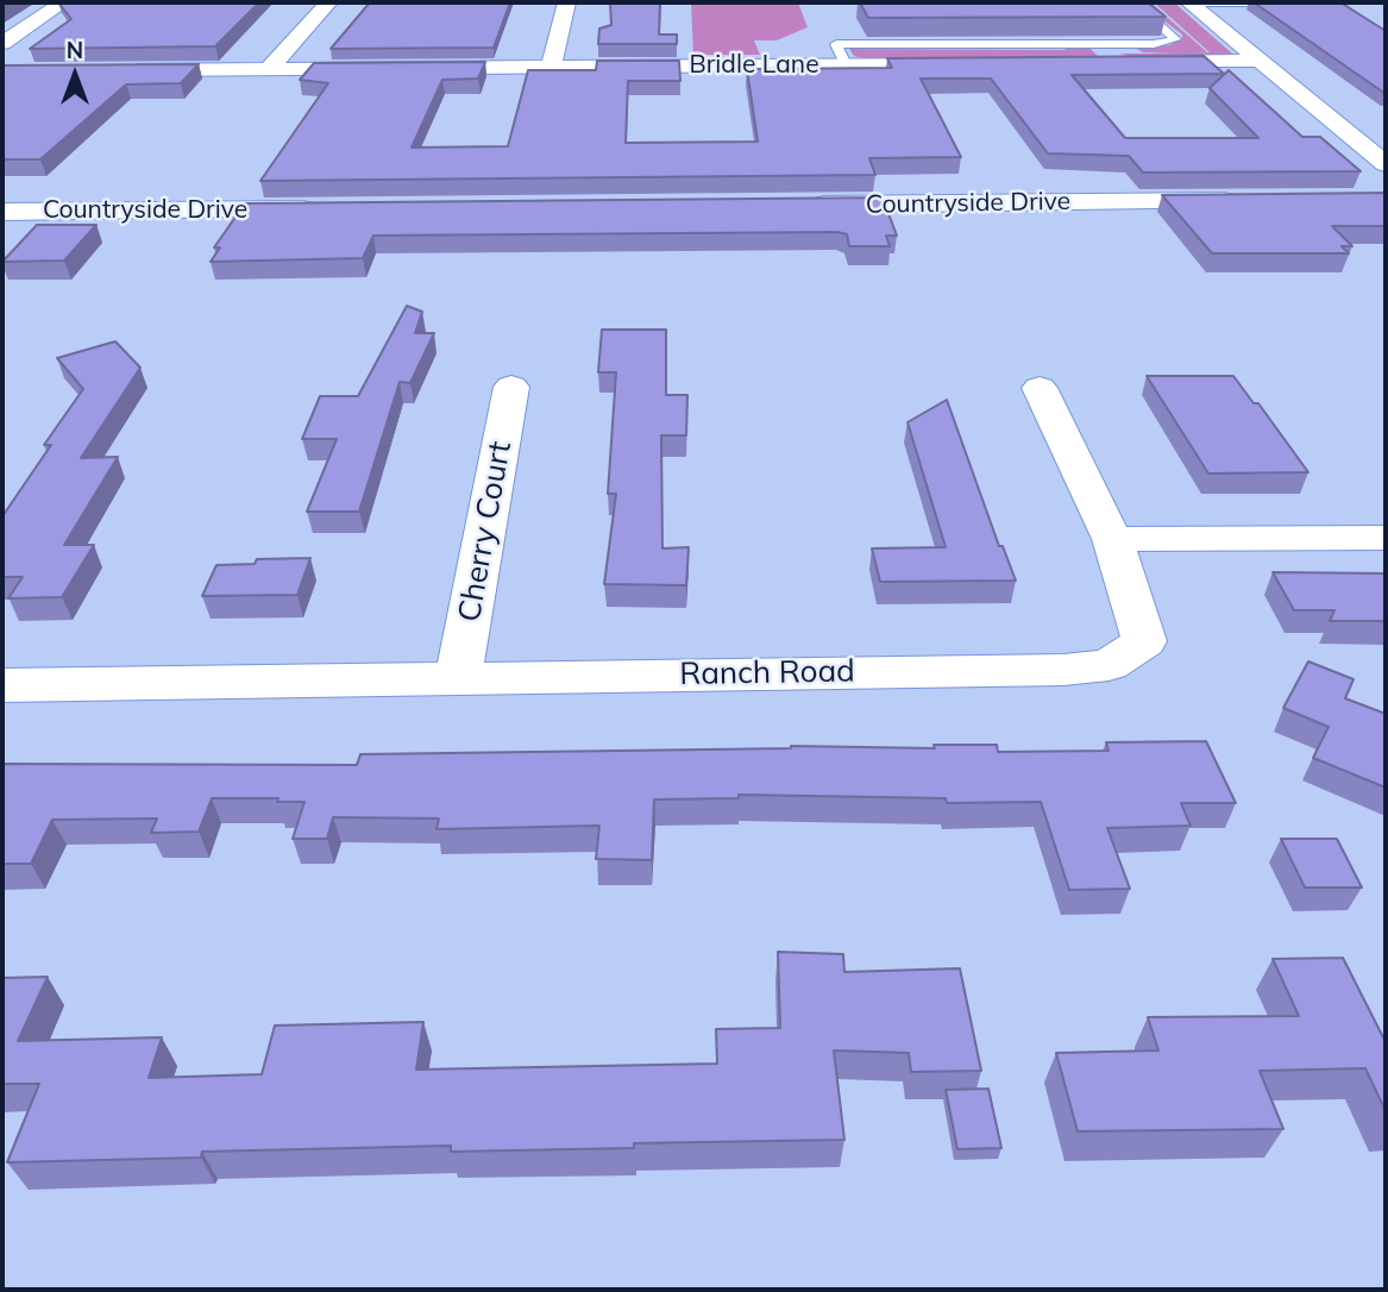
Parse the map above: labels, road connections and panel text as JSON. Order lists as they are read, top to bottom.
{
  "streets": {
    "street": [
      "Bridle Lane",
      "Countryside Drive",
      "Cherry Court",
      "Ranch Road"
    ]
  },
  "crossings": [
    ["Cherry Court", "Ranch Road"]
  ],
  "north": "top"
}
